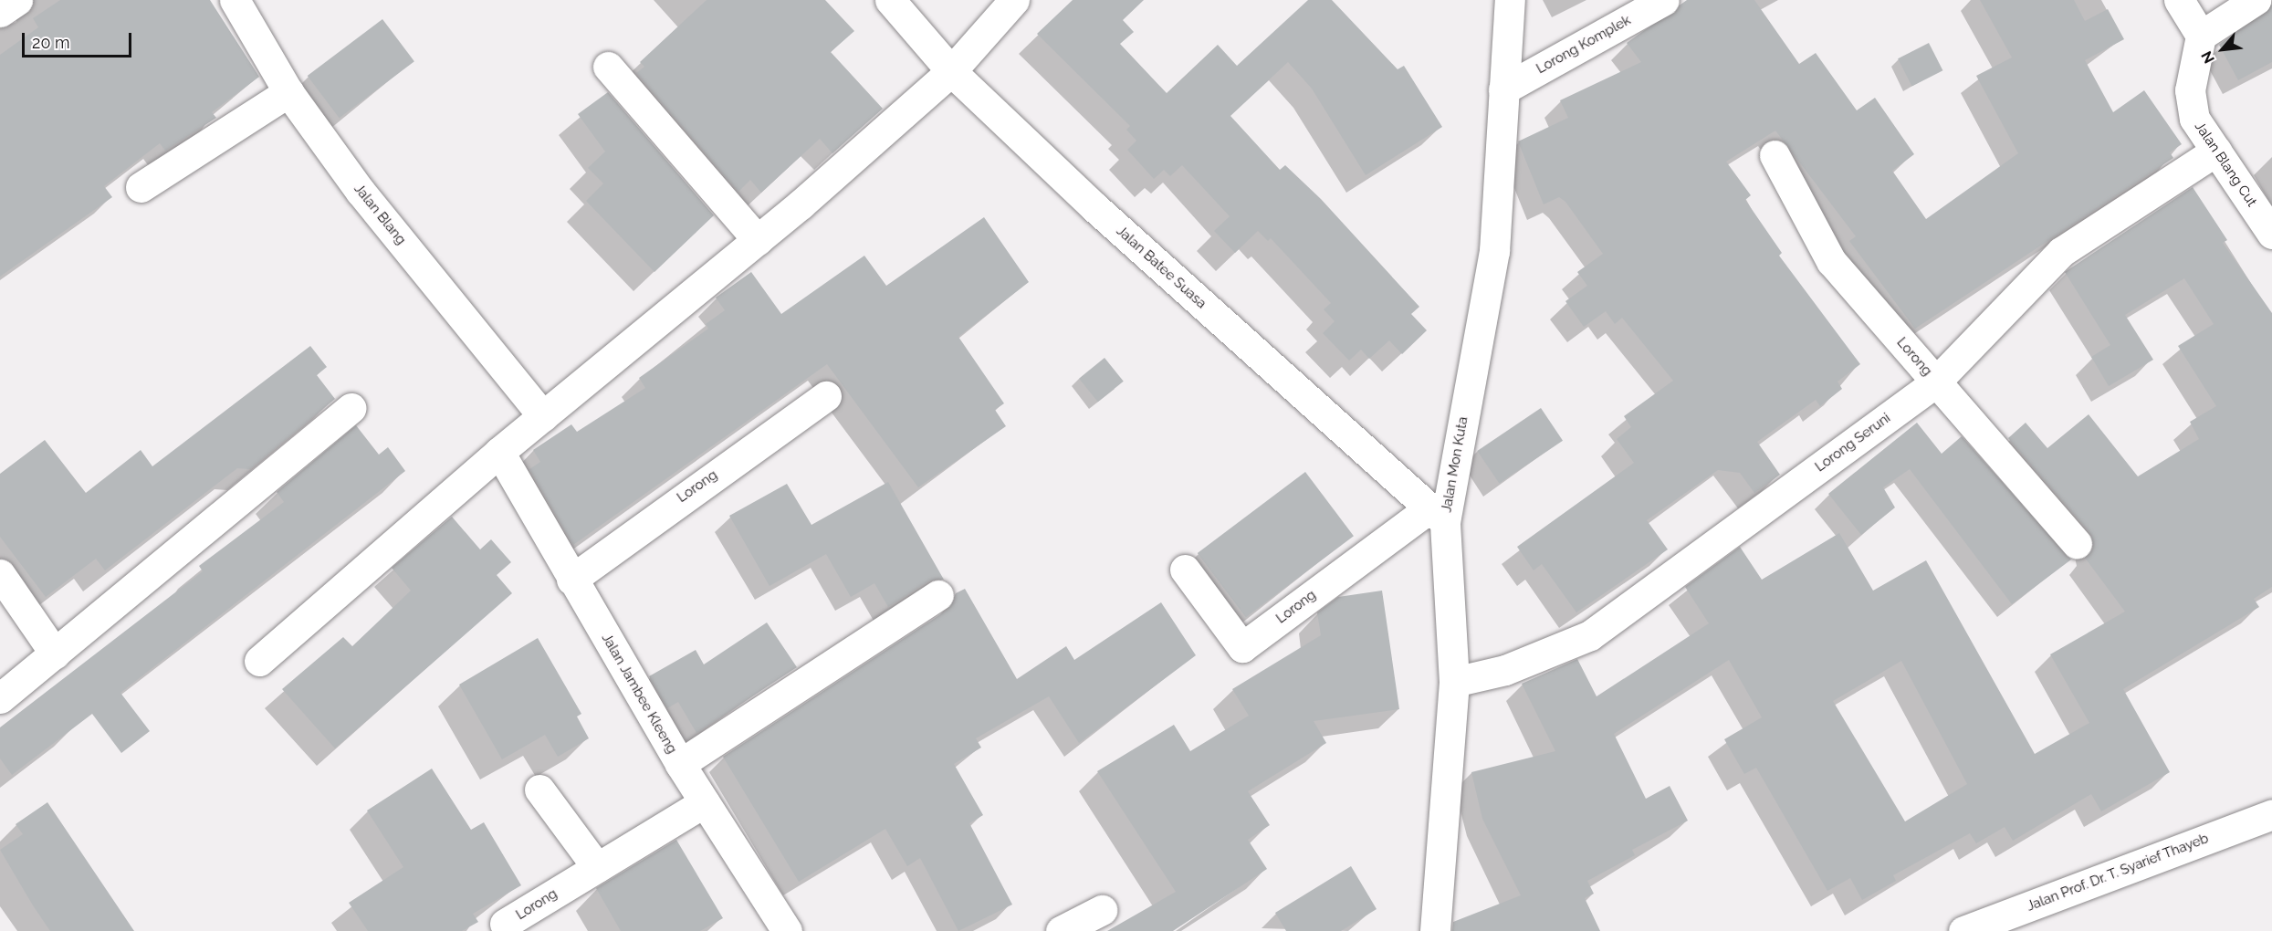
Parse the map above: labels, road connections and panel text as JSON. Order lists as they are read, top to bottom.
{
  "streets": {
    "street": [
      "Lorong Komplek",
      "Jalan Blang Cut",
      "Jalan Blang",
      "Jalan Batee Suasa",
      "Lorong",
      "Lorong Seruni",
      "Jalan Mon Kuta",
      "Jalan Jambee Kleeng",
      "Jalan Prof. Dr. T. Syarief Thayeb"
    ]
  },
  "crossings": [
    ["Lorong Komplek", "Jalan Mon Kuta"],
    ["Jalan Blang Cut", "Lorong Seruni"],
    ["Jalan Batee Suasa", "Lorong"],
    ["Jalan Batee Suasa", "Jalan Mon Kuta"],
    ["Lorong", "Lorong Seruni"],
    ["Lorong", "Jalan Mon Kuta"],
    ["Lorong", "Jalan Jambee Kleeng"],
    ["Lorong Seruni", "Jalan Mon Kuta"]
  ],
  "scale_bar": "20 m",
  "north": "bottom left"
}
